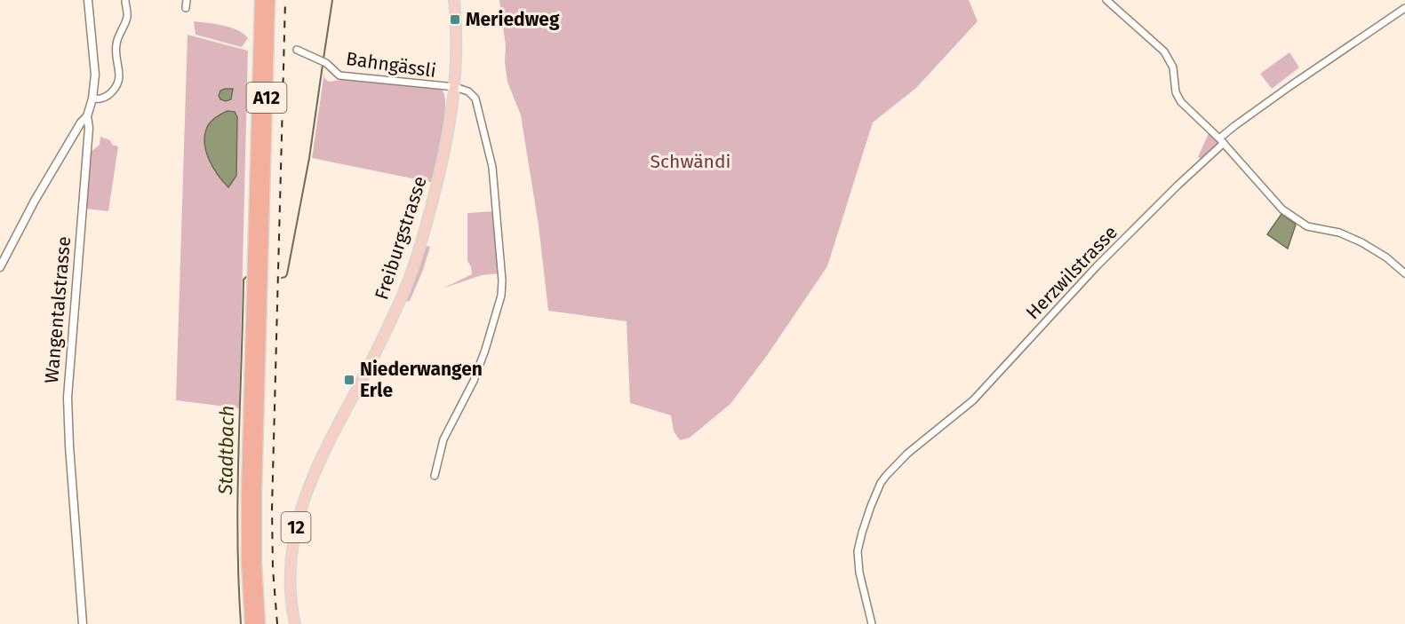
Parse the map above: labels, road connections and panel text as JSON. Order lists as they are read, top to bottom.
{
  "streets": {
    "highway": ["A12"],
    "main road": ["Freiburgstrasse", "12"],
    "street": ["Bahngässli", "Herzwilstrasse", "Wangentalstrasse"]
  },
  "crossings": [
    ["Bahngässli", "Freiburgstrasse"]
  ],
  "water": ["Stadtbach"],
  "parks": ["Schwändi"],
  "places": {
    "transit": ["Meriedweg", "Niederwangen Erle"]
  }
}
